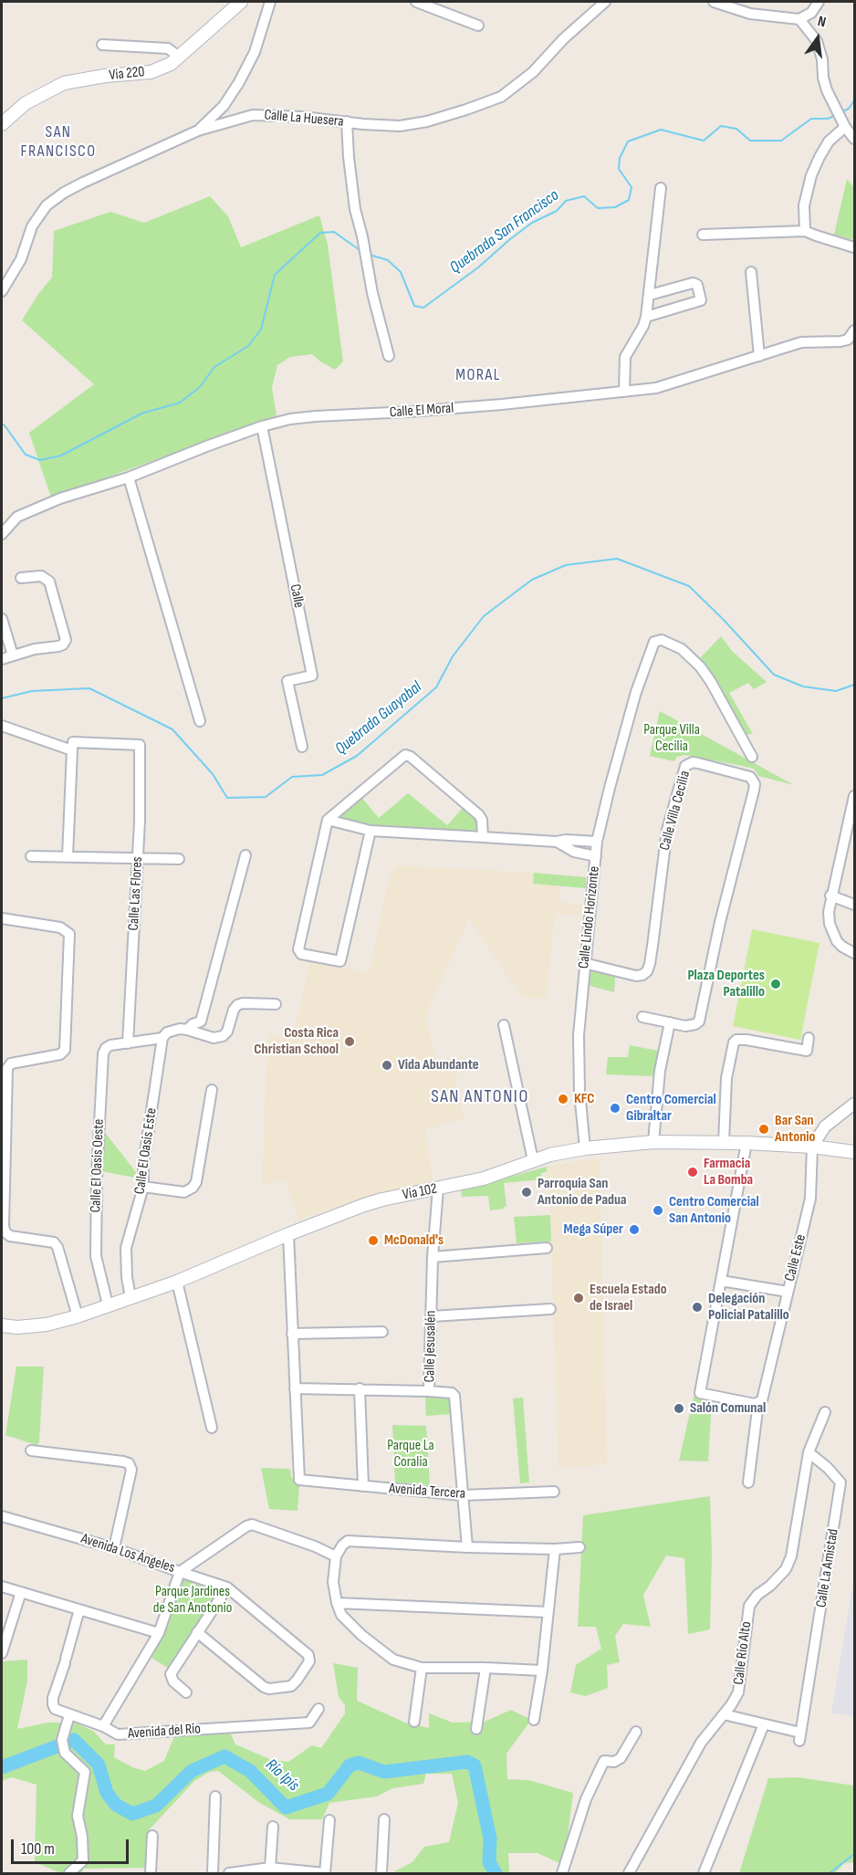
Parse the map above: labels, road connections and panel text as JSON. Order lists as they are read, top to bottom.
{
  "streets": {
    "main road": ["Vía 220", "Vía 102"],
    "street": [
      "Calle La Huesera",
      "Calle El Moral",
      "Calle",
      "Calle Villa Cecilia",
      "Calle Las Flores",
      "Calle Lindo Horizonte",
      "Calle El Oasis Este",
      "Calle El Oasis Oeste",
      "Calle Este",
      "Calle Jesusalén",
      "Avenida Tercera",
      "Avenida Los Ángeles",
      "Calle La Amistad",
      "Calle Río Alto",
      "Avenida del Río"
    ]
  },
  "crossings": [
    ["Calle El Moral", "Calle"],
    ["Calle Villa Cecilia", "Calle Lindo Horizonte"],
    ["Calle Las Flores", "Calle El Oasis Oeste"],
    ["Calle Lindo Horizonte", "Vía 102"],
    ["Calle El Oasis Este", "Vía 102"],
    ["Calle El Oasis Oeste", "Vía 102"],
    ["Vía 102", "Calle Este"],
    ["Vía 102", "Calle Jesusalén"],
    ["Calle Jesusalén", "Avenida Tercera"],
    ["Calle La Amistad", "Calle Río Alto"]
  ],
  "districts": ["SAN FRANCISCO", "MORAL", "SAN ANTONIO"],
  "water": ["Quebrada San Francisco", "Quebrada Guayabal", "Río Ipís"],
  "parks": ["Parque Villa Cecilia", "Parque La Coralia", "Parque Jardines de San Anotonio"],
  "places": [
    "Plaza Deportes Patalillo",
    "Costa Rica Christian School",
    "Vida Abundante",
    "KFC",
    "Centro Comercial Gibraltar",
    "Bar San Antonio",
    "Farmacia La Bomba",
    "Parroquia San Antonio de Padua",
    "Centro Comercial San Antonio",
    "Mega Súper",
    "McDonald's",
    "Escuela Estado de Israel",
    "Delegación Policial Patalillo",
    "Salón Comunal"
  ],
  "scale_bar": "100 m",
  "north": "top"
}
